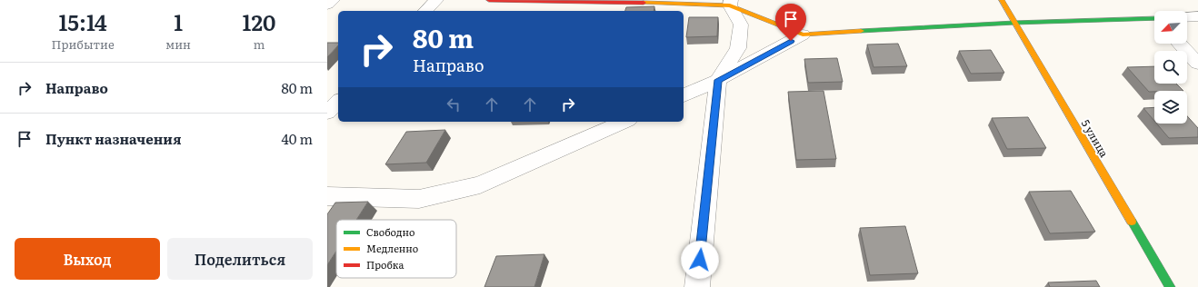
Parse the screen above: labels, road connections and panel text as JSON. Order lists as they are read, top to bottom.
{
  "streets": {
    "street": ["5 улица"]
  },
  "legend": ["Свободно", "Медленно", "Пробка"],
  "north": "bottom left",
  "page": {
    "eta": [
      "15:14",
      "Прибытие",
      "1",
      "мин",
      "120",
      "m"
    ],
    "turn": ["80 m", "Направо"],
    "list": [
      {
        "name": "Направо",
        "value": "80 m"
      },
      {
        "name": "Пункт назначения",
        "value": "40 m"
      }
    ],
    "buttons": ["Выход", "Поделиться"]
  }
}
